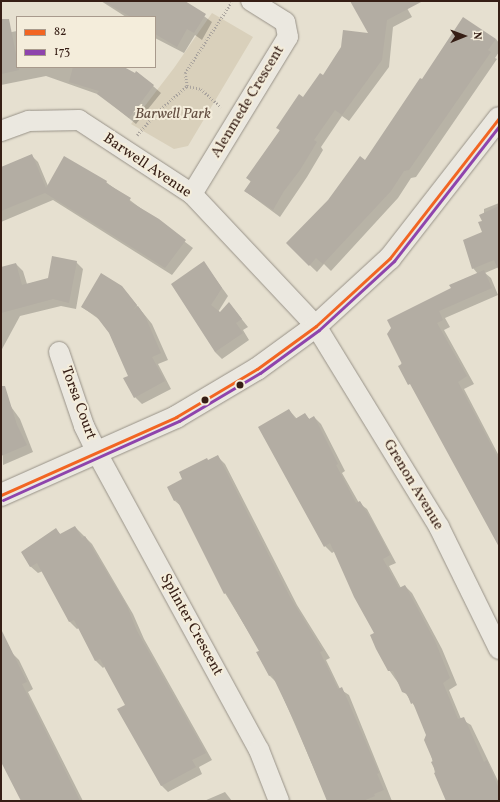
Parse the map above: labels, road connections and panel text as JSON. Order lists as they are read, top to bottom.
{
  "streets": {
    "street": [
      "Alenmede Crescent",
      "Barwell Avenue",
      "Torsa Court",
      "Grenon Avenue",
      "Splinter Crescent"
    ]
  },
  "crossings": [
    ["Alenmede Crescent", "Barwell Avenue"],
    ["Barwell Avenue", "Grenon Avenue"],
    ["Torsa Court", "Splinter Crescent"]
  ],
  "parks": ["Barwell Park"],
  "lines": ["transit line 82", "transit line 173"],
  "legend": ["82", "173"],
  "north": "right"
}
